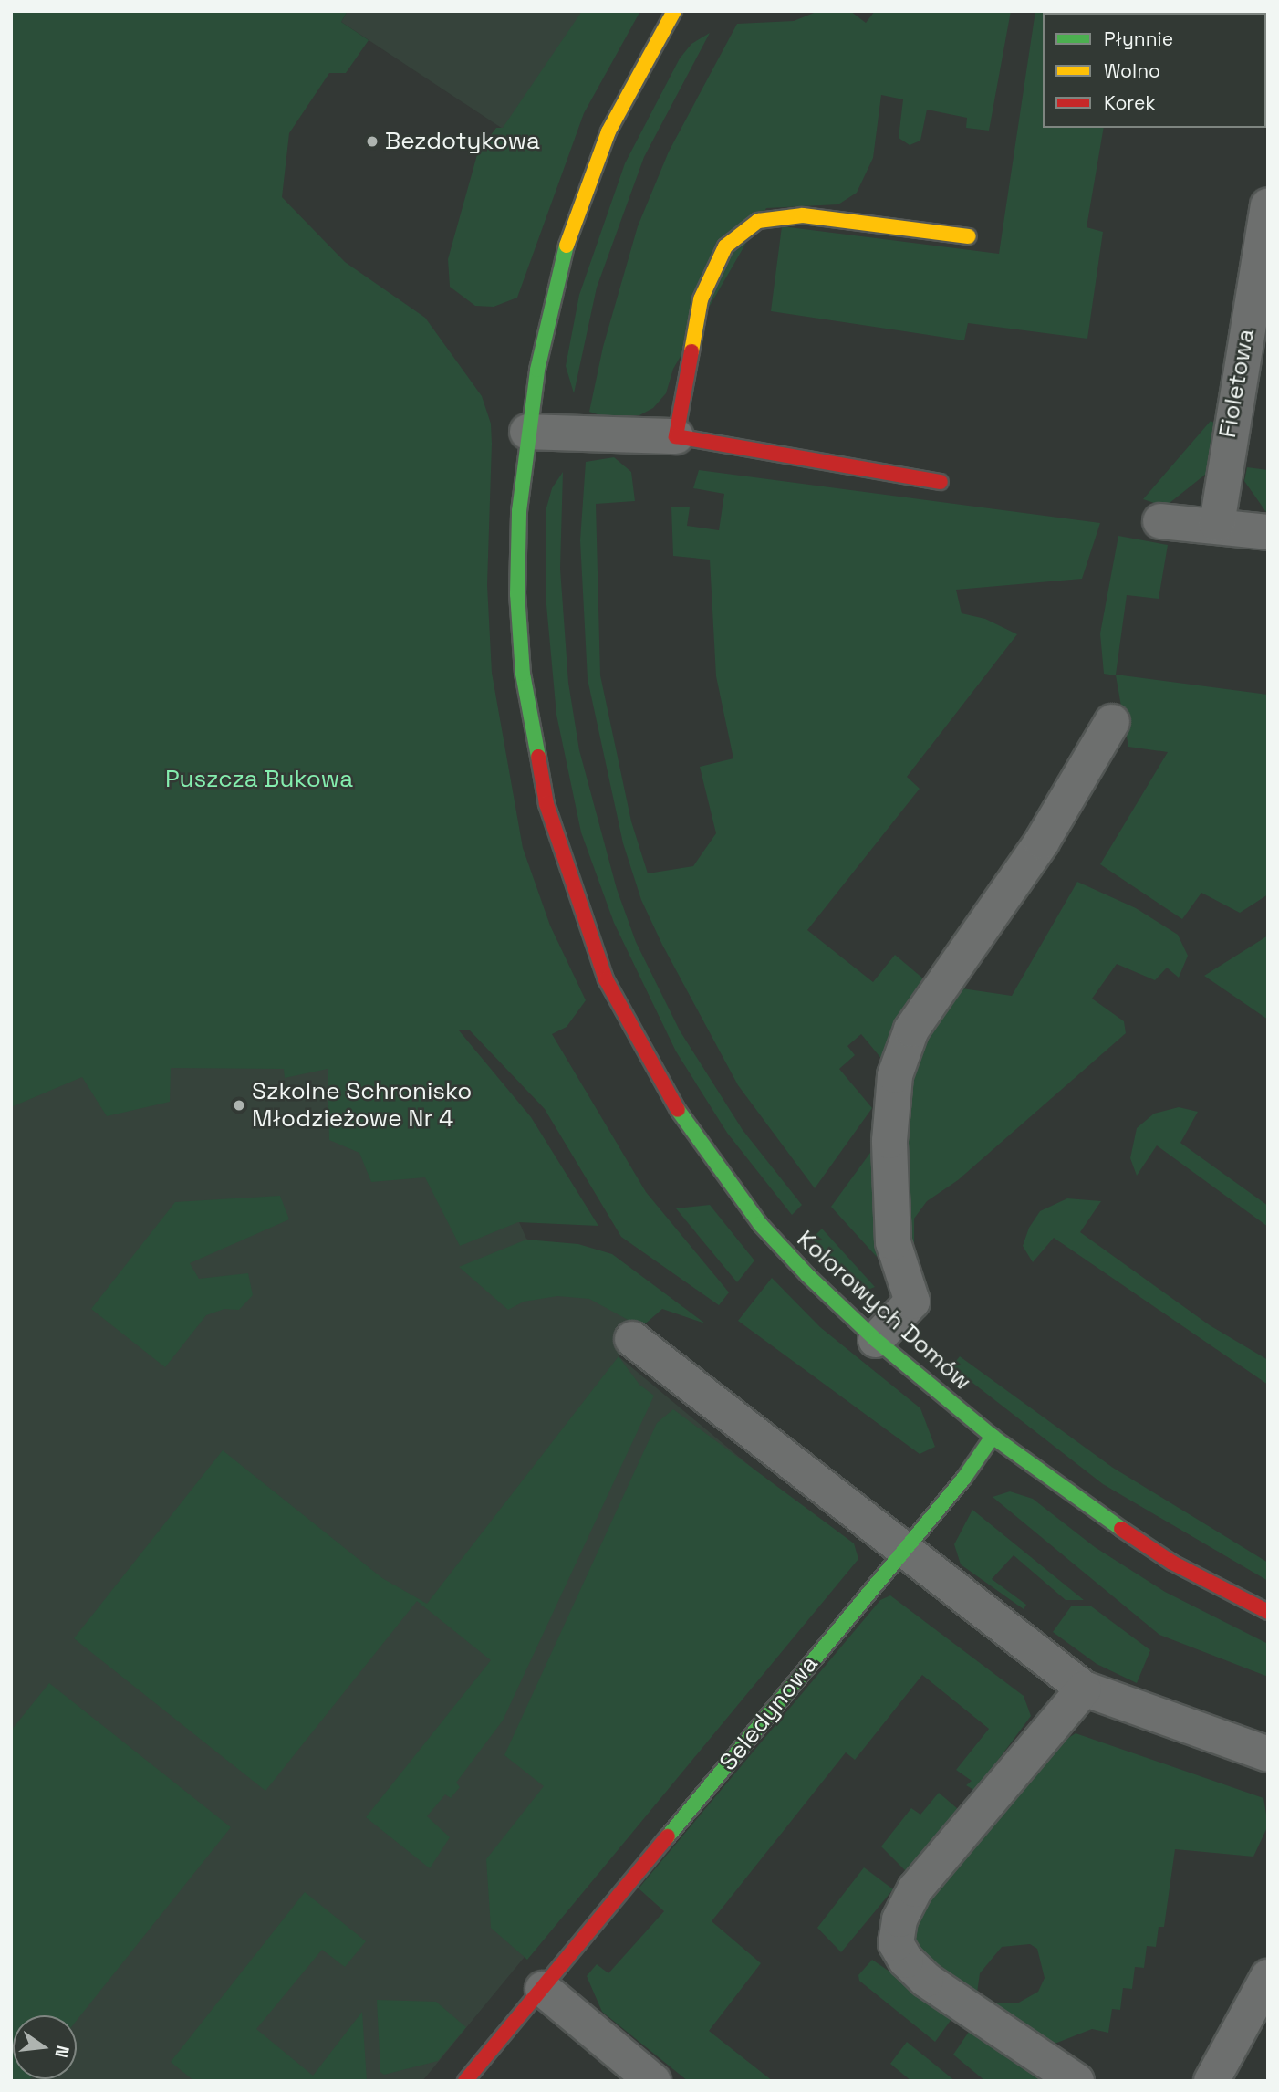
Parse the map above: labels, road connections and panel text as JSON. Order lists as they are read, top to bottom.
{
  "streets": {
    "street": ["Fioletowa", "Kolorowych Domów", "Seledynowa"]
  },
  "crossings": [
    ["Kolorowych Domów", "Seledynowa"]
  ],
  "parks": ["Puszcza Bukowa"],
  "places": ["Bezdotykowa", "Szkolne Schronisko Młodzieżowe Nr 4"],
  "legend": ["Płynnie", "Wolno", "Korek"],
  "north": "right"
}
